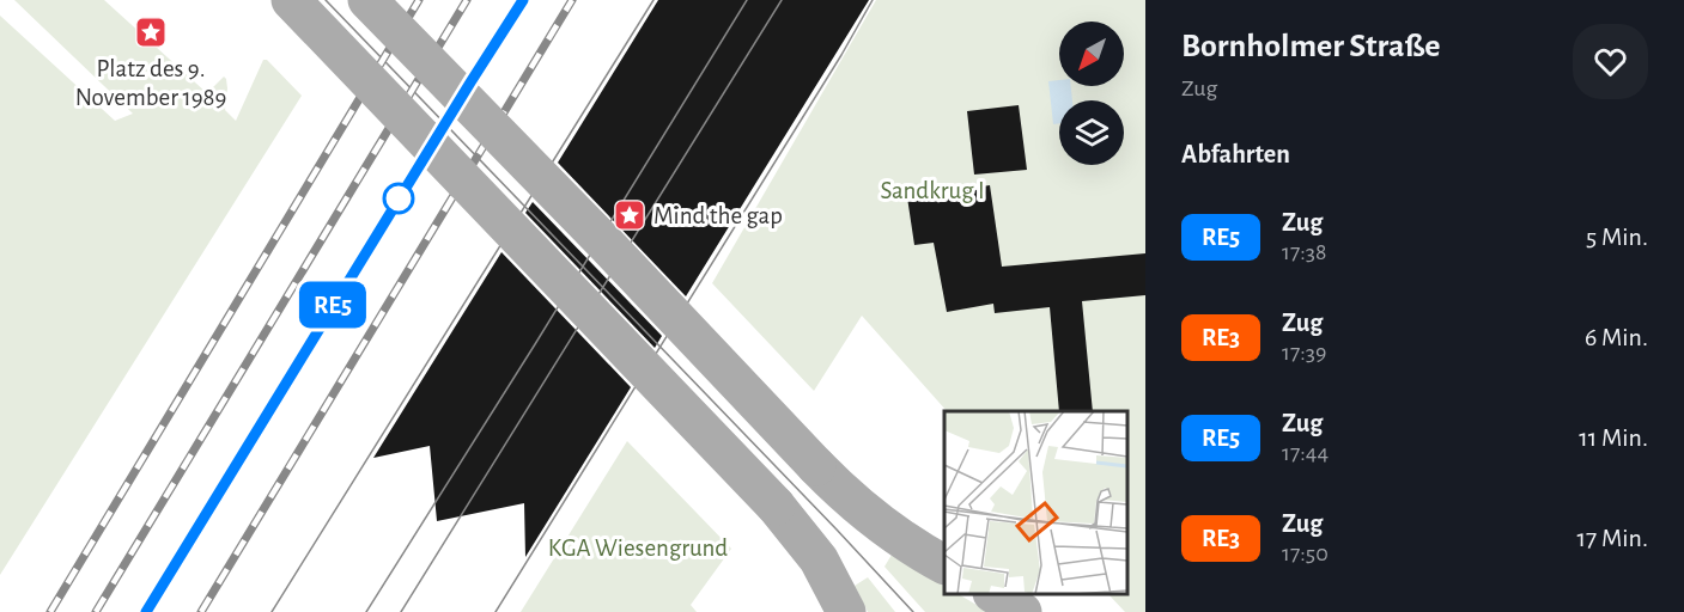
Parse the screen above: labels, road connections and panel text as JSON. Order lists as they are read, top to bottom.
{
  "parks": ["Sandkrug I", "KGA Wiesengrund"],
  "places": {
    "place": ["Platz des 9. November 1989", "Mind the gap"]
  },
  "north": "bottom left",
  "page": {
    "on_map": "RE5",
    "heading": [
      ["Bornholmer Straße", "Zug"],
      "Abfahrten"
    ],
    "list": [
      {
        "mark": "RE5",
        "name": "Zug",
        "note": "17:38",
        "value": "5 Min."
      },
      {
        "mark": "RE3",
        "name": "Zug",
        "note": "17:39",
        "value": "6 Min."
      },
      {
        "mark": "RE5",
        "name": "Zug",
        "note": "17:44",
        "value": "11 Min."
      },
      {
        "mark": "RE3",
        "name": "Zug",
        "note": "17:50",
        "value": "17 Min."
      }
    ]
  }
}
